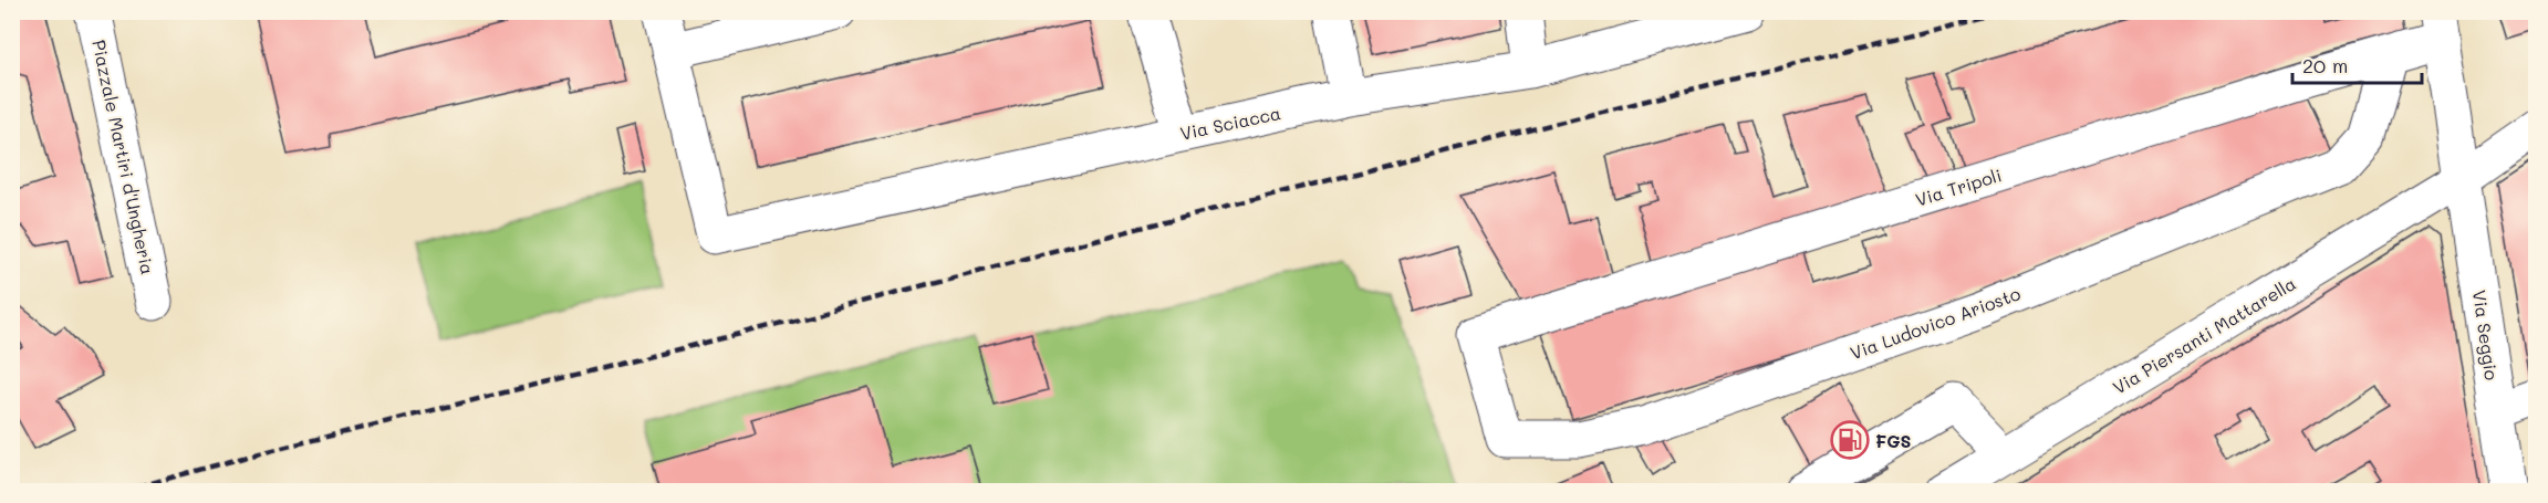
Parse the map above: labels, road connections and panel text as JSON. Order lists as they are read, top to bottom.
{
  "streets": {
    "street": [
      "Via Sciacca",
      "Piazzale Martiri d'Ungheria",
      "Via Tripoli",
      "Via Ludovico Ariosto",
      "Via Piersanti Mattarella",
      "Via Seggio"
    ]
  },
  "crossings": [
    ["Via Tripoli", "Via Ludovico Ariosto"],
    ["Via Tripoli", "Via Seggio"],
    ["Via Piersanti Mattarella", "Via Seggio"]
  ],
  "places": {
    "fuel station": ["FGS"]
  },
  "scale_bar": "20 m"
}
